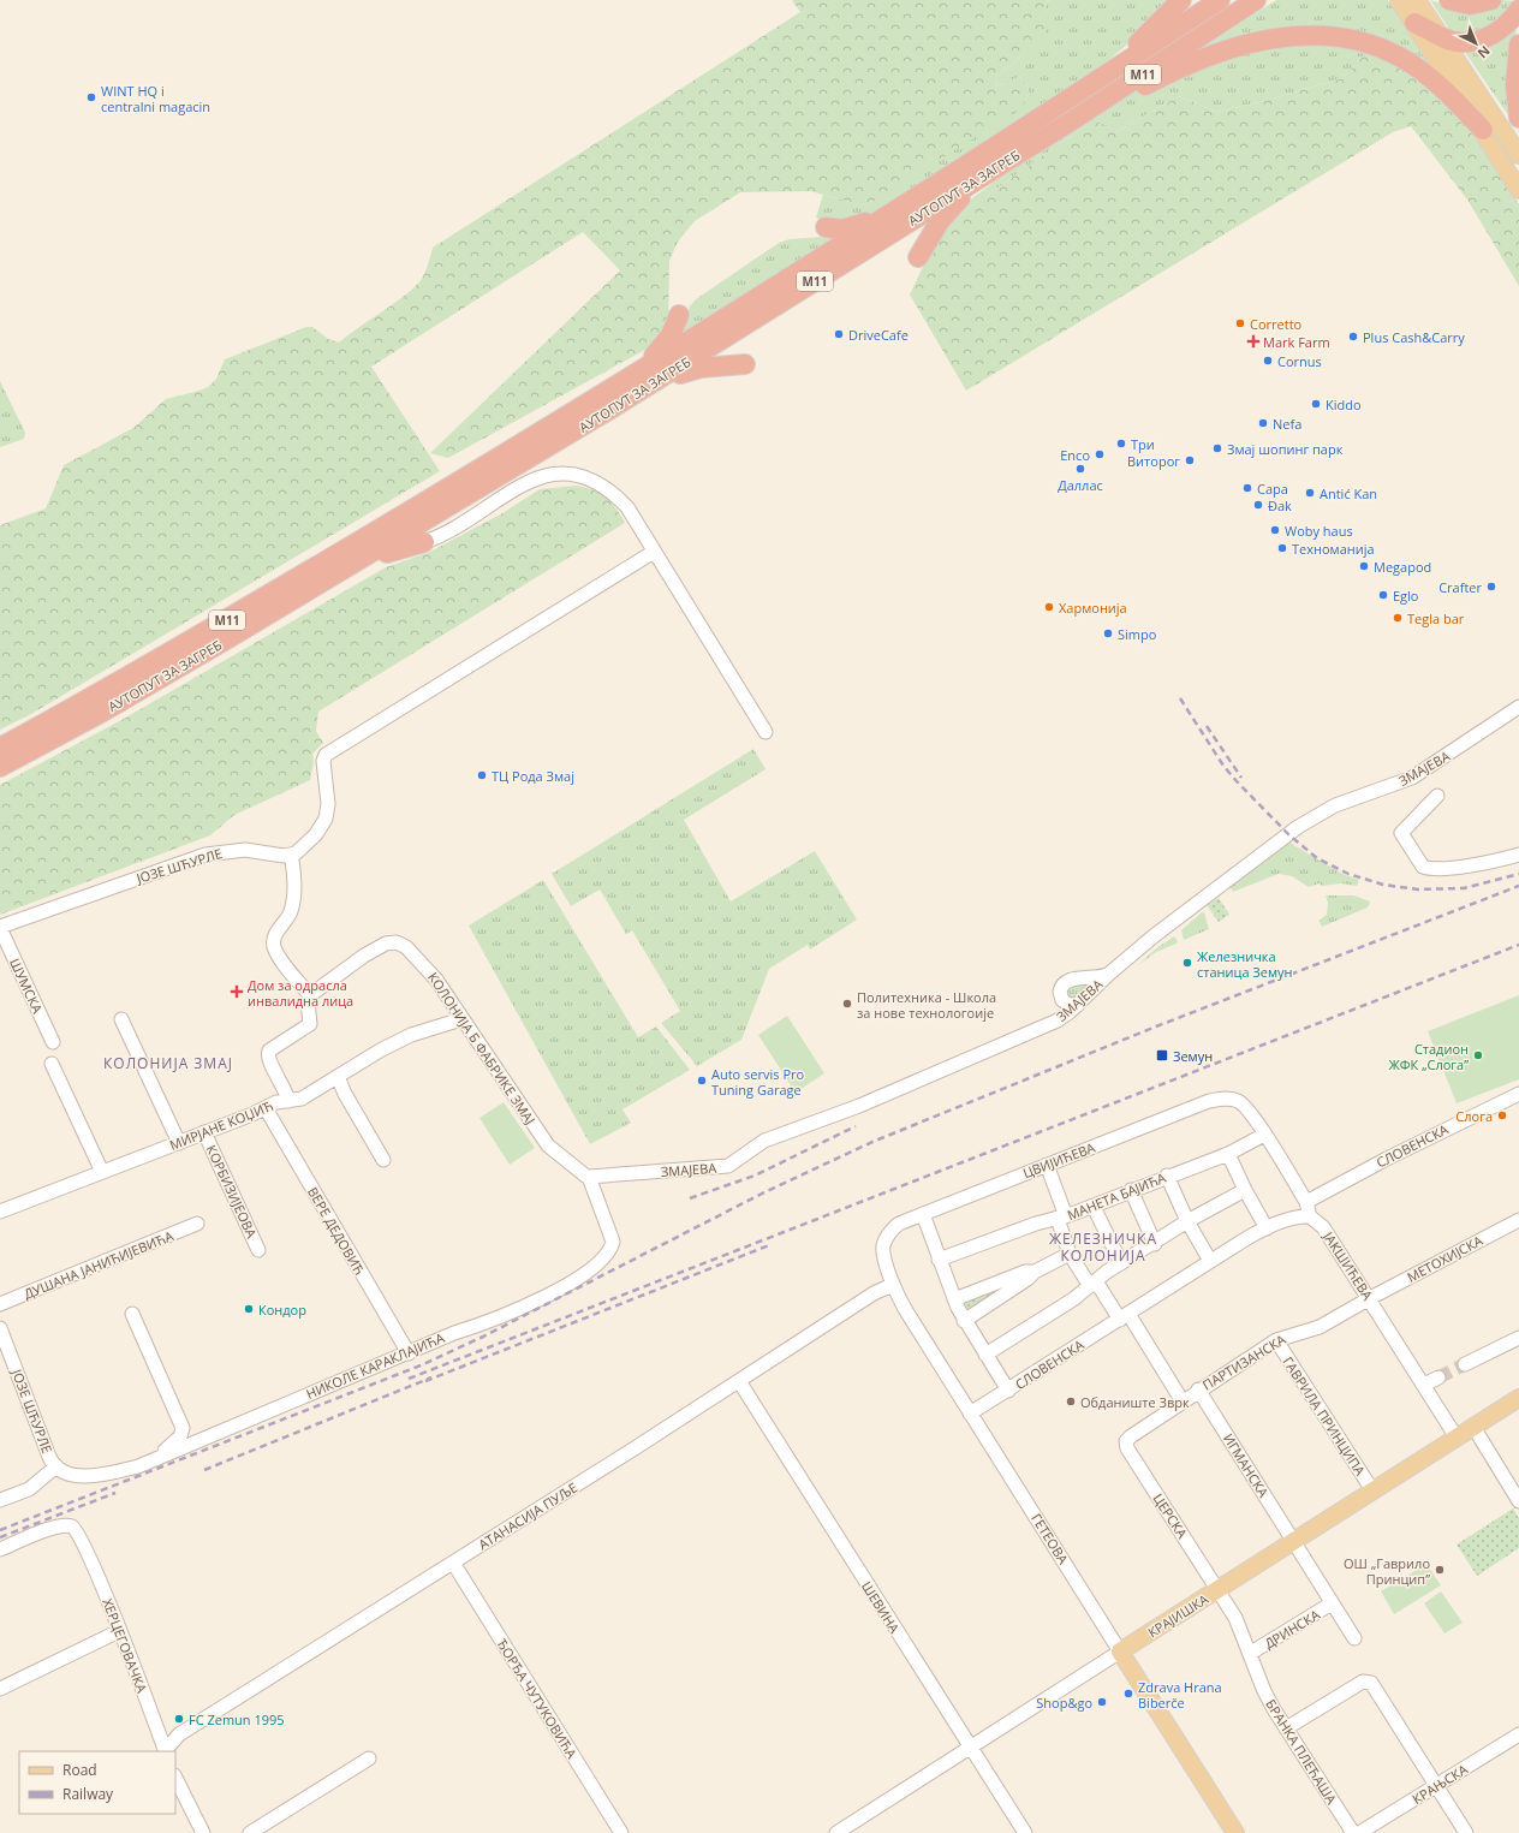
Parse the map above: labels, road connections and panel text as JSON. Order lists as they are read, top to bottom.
{
  "streets": {
    "highway": ["M11", "АУТОПУТ ЗА ЗАГРЕБ"],
    "main road": ["ГЕТЕОВА", "КРАЈИШКА"],
    "street": [
      "ЗМАЈЕВА",
      "ЈОЗЕ ШЋУРЛЕ",
      "ШУМСКА",
      "КОЛОНИЈА Б ФАБРИКЕ ЗМАЈ",
      "МИРЈАНЕ КОЏИЋ",
      "СЛОВЕНСКА",
      "ЦВИЈИЋЕВА",
      "КОРБИЗИЈЕОВА",
      "МАНЕТА БАЈИЋА",
      "ВЕРЕ ДЕДОВИЋ",
      "МЕТОХИЈСКА",
      "ДУШАНА ЈАНИЋИЈЕВИЋА",
      "ЈАКШИЋЕВА",
      "ПАРТИЗАНСКА",
      "НИКОЛЕ КАРАКЛАЈИЋА",
      "ГАВРИЛА ПРИНЦИПА",
      "ИГМАНСКА",
      "АТАНАСИЈА ПУЉЕ",
      "ЦЕРСКА",
      "ШЕВИНА",
      "ДРИНСКА",
      "ХЕРЦЕГОВАЧКА",
      "ЂОРЂА ЧУТУКОВИЋА",
      "БРАНКА ПЛЕЋАША",
      "КРАЊСКА"
    ]
  },
  "crossings": [
    ["ЗМАЈЕВА", "КОЛОНИЈА Б ФАБРИКЕ ЗМАЈ"],
    ["ЗМАЈЕВА", "НИКОЛЕ КАРАКЛАЈИЋА"],
    ["ЈОЗЕ ШЋУРЛЕ", "ШУМСКА"],
    ["ЈОЗЕ ШЋУРЛЕ", "НИКОЛЕ КАРАКЛАЈИЋА"],
    ["КОЛОНИЈА Б ФАБРИКЕ ЗМАЈ", "МИРЈАНЕ КОЏИЋ"],
    ["КОЛОНИЈА Б ФАБРИКЕ ЗМАЈ", "НИКОЛЕ КАРАКЛАЈИЋА"],
    ["МИРЈАНЕ КОЏИЋ", "КОРБИЗИЈЕОВА"],
    ["МИРЈАНЕ КОЏИЋ", "ВЕРЕ ДЕДОВИЋ"],
    ["СЛОВЕНСКА", "ЈАКШИЋЕВА"],
    ["СЛОВЕНСКА", "ГЕТЕОВА"],
    ["ЦВИЈИЋЕВА", "МАНЕТА БАЈИЋА"],
    ["ЦВИЈИЋЕВА", "ГЕТЕОВА"],
    ["ВЕРЕ ДЕДОВИЋ", "НИКОЛЕ КАРАКЛАЈИЋА"],
    ["МЕТОХИЈСКА", "ЈАКШИЋЕВА"],
    ["МЕТОХИЈСКА", "ПАРТИЗАНСКА"],
    ["ЈАКШИЋЕВА", "ПАРТИЗАНСКА"],
    ["ЈАКШИЋЕВА", "КРАЈИШКА"],
    ["ПАРТИЗАНСКА", "ГАВРИЛА ПРИНЦИПА"],
    ["ПАРТИЗАНСКА", "ИГМАНСКА"],
    ["ПАРТИЗАНСКА", "ЦЕРСКА"],
    ["ГАВРИЛА ПРИНЦИПА", "КРАЈИШКА"],
    ["ИГМАНСКА", "КРАЈИШКА"],
    ["ИГМАНСКА", "ДРИНСКА"],
    ["АТАНАСИЈА ПУЉЕ", "ГЕТЕОВА"],
    ["АТАНАСИЈА ПУЉЕ", "ШЕВИНА"],
    ["АТАНАСИЈА ПУЉЕ", "ХЕРЦЕГОВАЧКА"],
    ["АТАНАСИЈА ПУЉЕ", "ЂОРЂА ЧУТУКОВИЋА"],
    ["ЦЕРСКА", "КРАЈИШКА"],
    ["ЦЕРСКА", "БРАНКА ПЛЕЋАША"],
    ["ГЕТЕОВА", "КРАЈИШКА"],
    ["ШЕВИНА", "КРАЈИШКА"],
    ["КРАЈИШКА", "ДРИНСКА"],
    ["КРАЈИШКА", "БРАНКА ПЛЕЋАША"],
    ["ДРИНСКА", "БРАНКА ПЛЕЋАША"]
  ],
  "districts": ["КОЛОНИЈА ЗМАЈ", "ЖЕЛЕЗНИЧКА КОЛОНИЈА"],
  "places": {
    "other": [
      "WINT HQ i centralni magacin",
      "Corretto",
      "DriveCafe",
      "Plus Cash&Carry",
      "Cornus",
      "Kiddo",
      "Nefa",
      "Три",
      "Змај шопинг парк",
      "Enco",
      "Виторог",
      "Даллас",
      "Сара",
      "Antić Kan",
      "Đak",
      "Woby haus",
      "Техноманија",
      "Megapod",
      "Crafter",
      "Eglo",
      "Хармонија",
      "Tegla bar",
      "Simpo",
      "ТЦ Рода Змај",
      "Железничка станица Земун",
      "Политехника - Школа за нове технологоије",
      "Стадион ЖФК „Слога”",
      "Auto servis Pro Tuning Garage",
      "Слога",
      "Кондор",
      "Обданиште Зврк",
      "ОШ „Гаврило Принцип”",
      "Zdrava Hrana Biberče",
      "Shop&go",
      "FC Zemun 1995"
    ],
    "health": ["Mark Farm", "Дом за одрасла инвалидна лица"],
    "transit": ["Земун"]
  },
  "legend": ["Road", "Railway"],
  "north": "bottom right"
}
